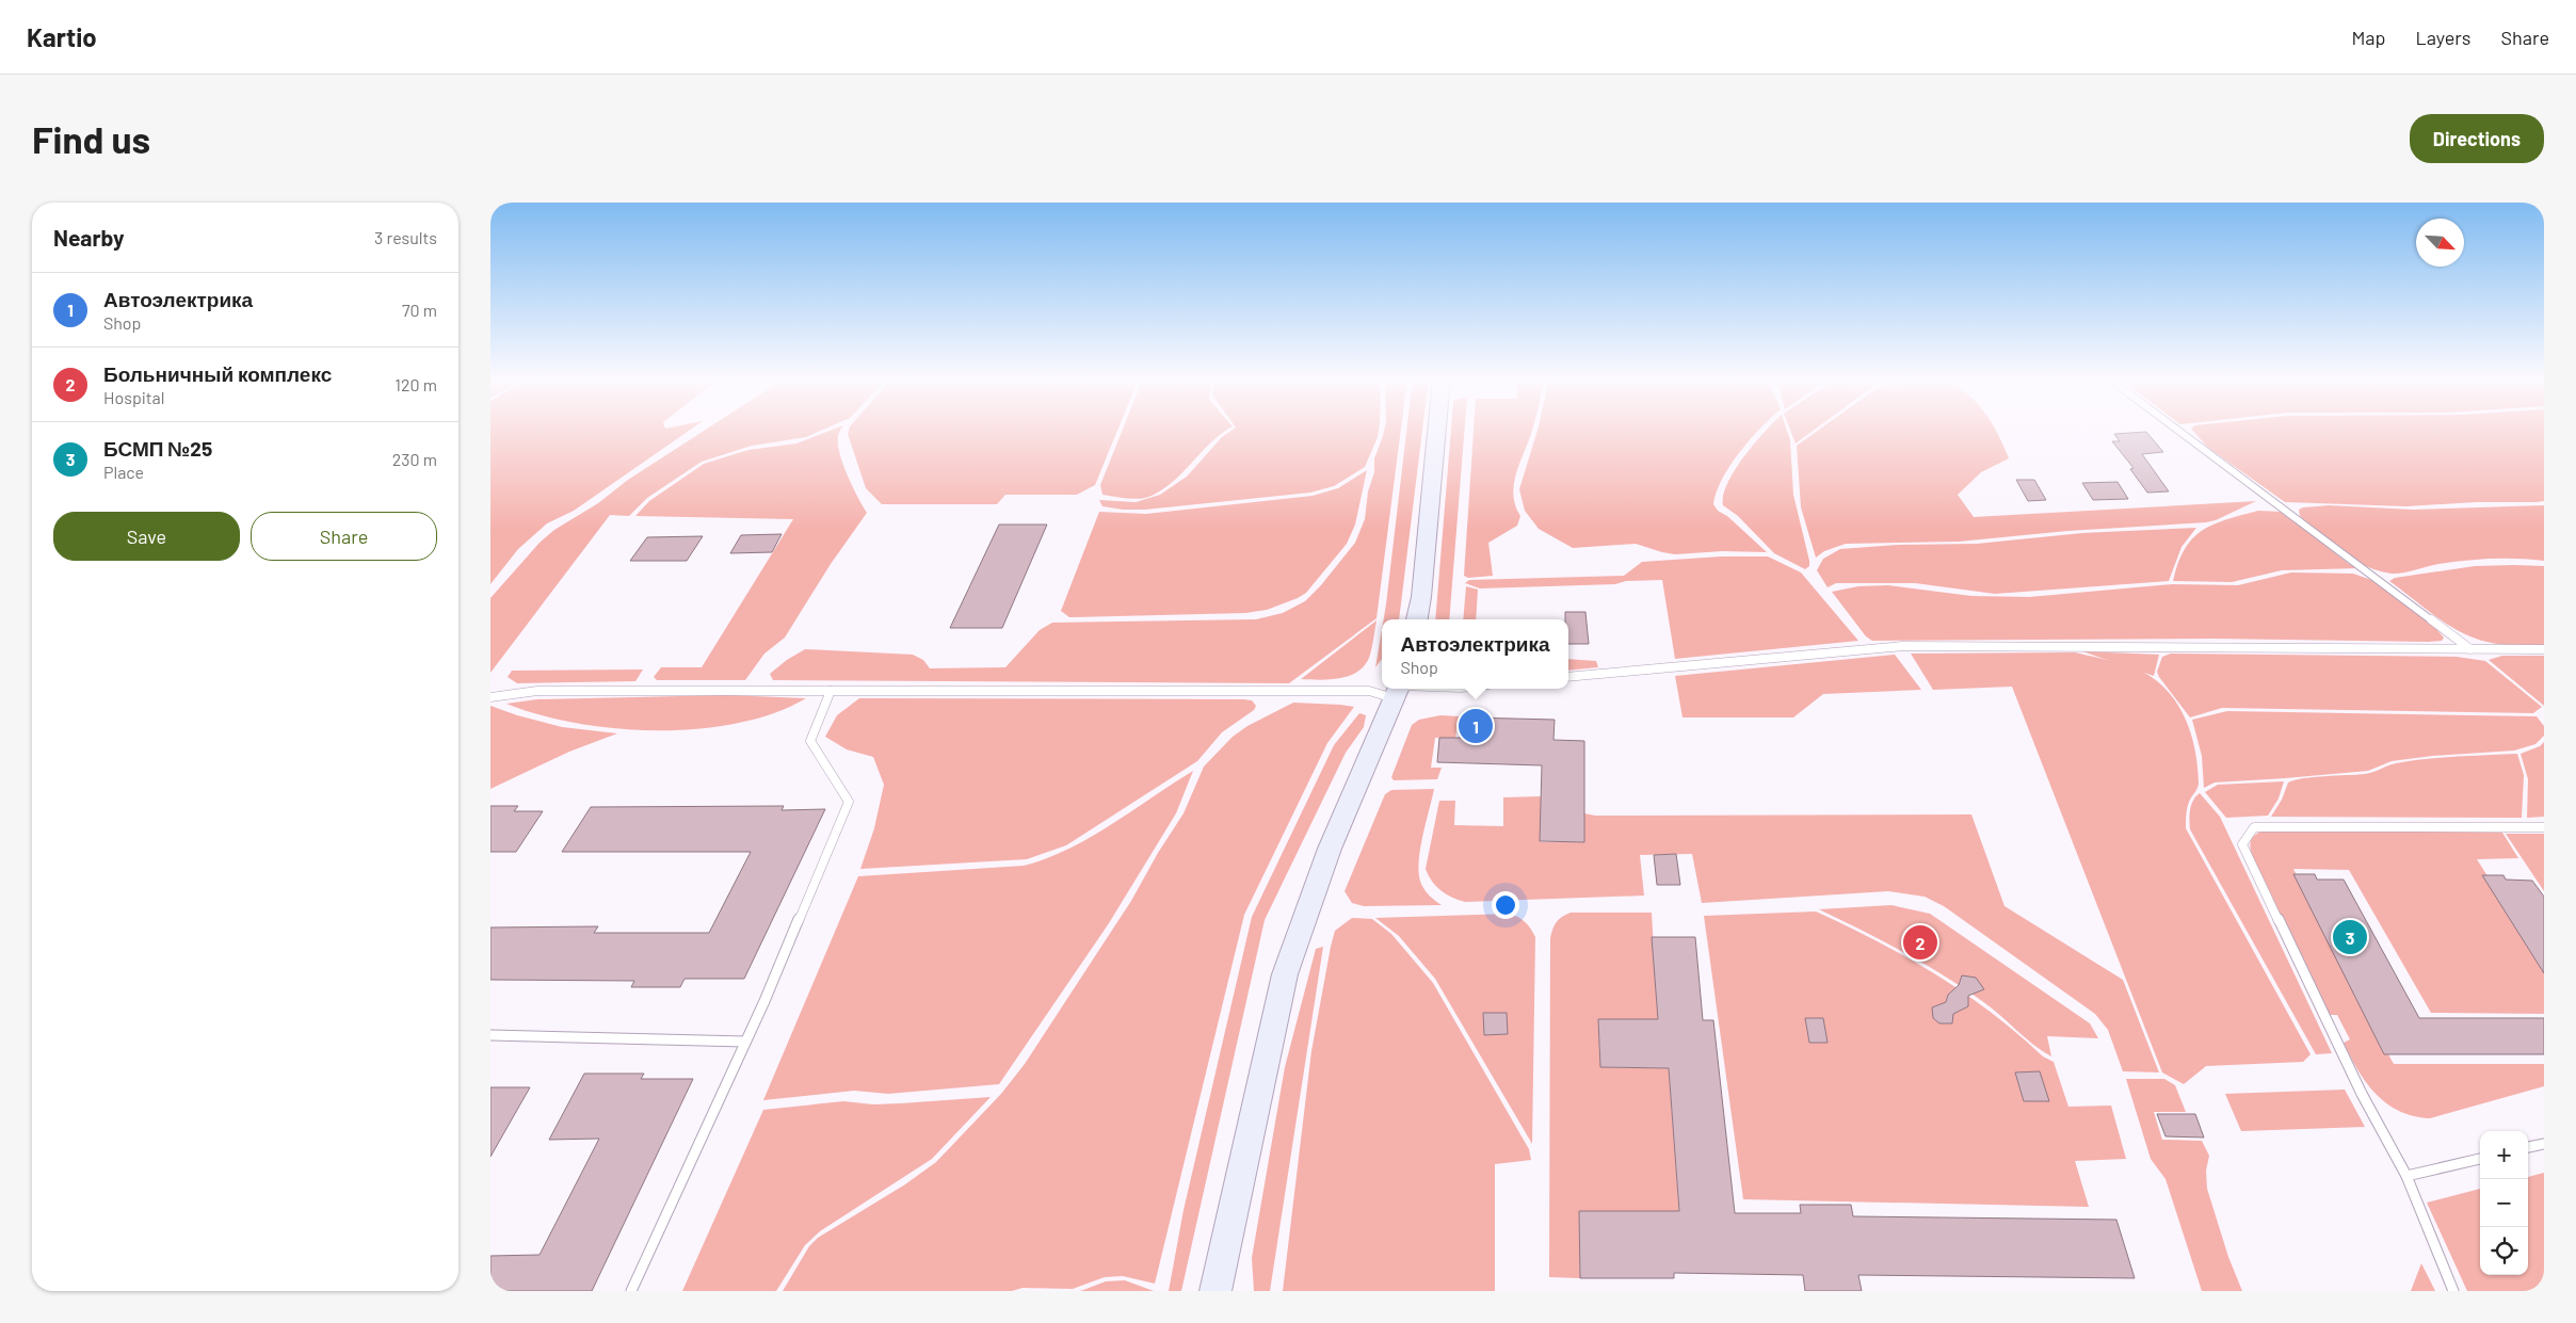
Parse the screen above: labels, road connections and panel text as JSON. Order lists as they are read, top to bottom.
{
  "north": "bottom right",
  "page": {
    "header": "Kartio",
    "nav": ["Map", "Layers", "Share"],
    "buttons": [
      "Directions",
      ["Save", "Share"]
    ],
    "title": "Find us",
    "heading": ["Nearby", "3 results"],
    "list": [
      {
        "mark": "1",
        "name": "Автоэлектрика",
        "note": "Shop",
        "value": "70 m"
      },
      {
        "mark": "2",
        "name": "Больничный комплекс",
        "note": "Hospital",
        "value": "120 m"
      },
      {
        "mark": "3",
        "name": "БСМП №25",
        "note": "Place",
        "value": "230 m"
      }
    ],
    "popup": ["Автоэлектрика", "Shop"],
    "pins": ["1", "3", "2"],
    "map_buttons": ["+", "−"]
  }
}
